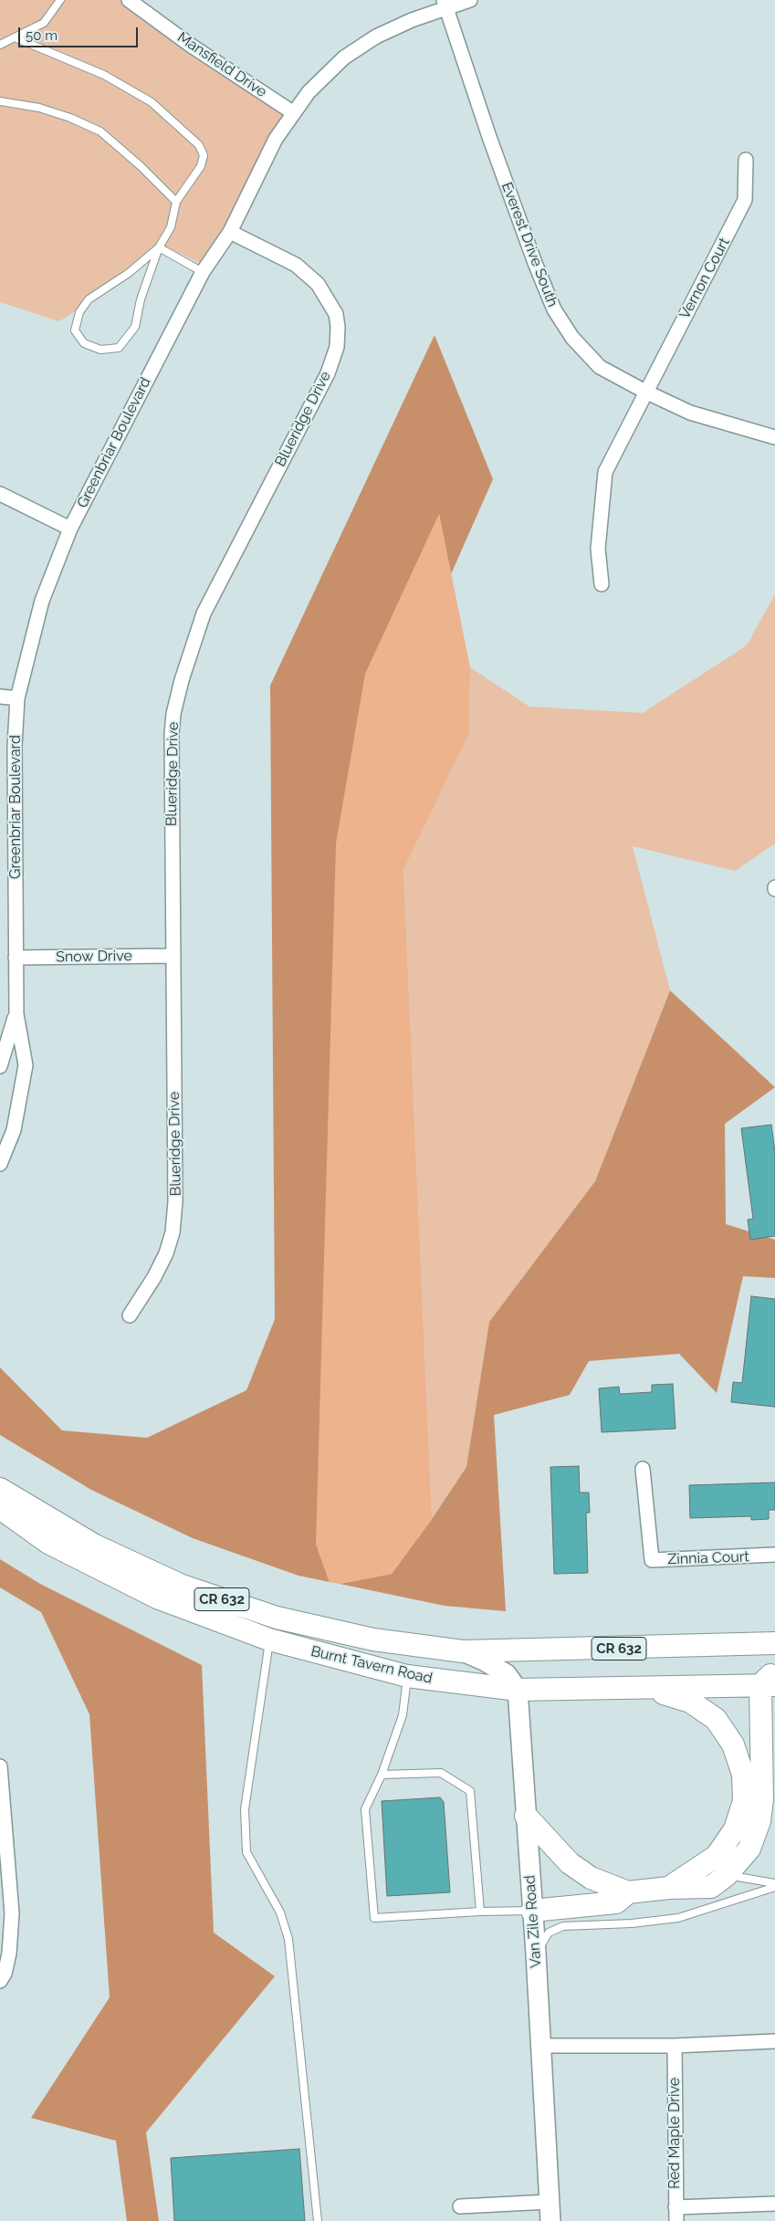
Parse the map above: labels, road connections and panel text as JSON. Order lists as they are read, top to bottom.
{
  "streets": {
    "main road": ["CR 632", "Burnt Tavern Road"],
    "street": [
      "Mansfield Drive",
      "Everest Drive South",
      "Vernon Court",
      "Blueridge Drive",
      "Greenbriar Boulevard",
      "Snow Drive",
      "Zinnia Court",
      "Van Zile Road",
      "Red Maple Drive"
    ]
  },
  "crossings": [
    ["Mansfield Drive", "Greenbriar Boulevard"],
    ["Everest Drive South", "Vernon Court"],
    ["Everest Drive South", "Greenbriar Boulevard"],
    ["Blueridge Drive", "Greenbriar Boulevard"],
    ["Blueridge Drive", "Snow Drive"],
    ["Greenbriar Boulevard", "Snow Drive"],
    ["Burnt Tavern Road", "Van Zile Road"]
  ],
  "scale_bar": "50 m"
}
